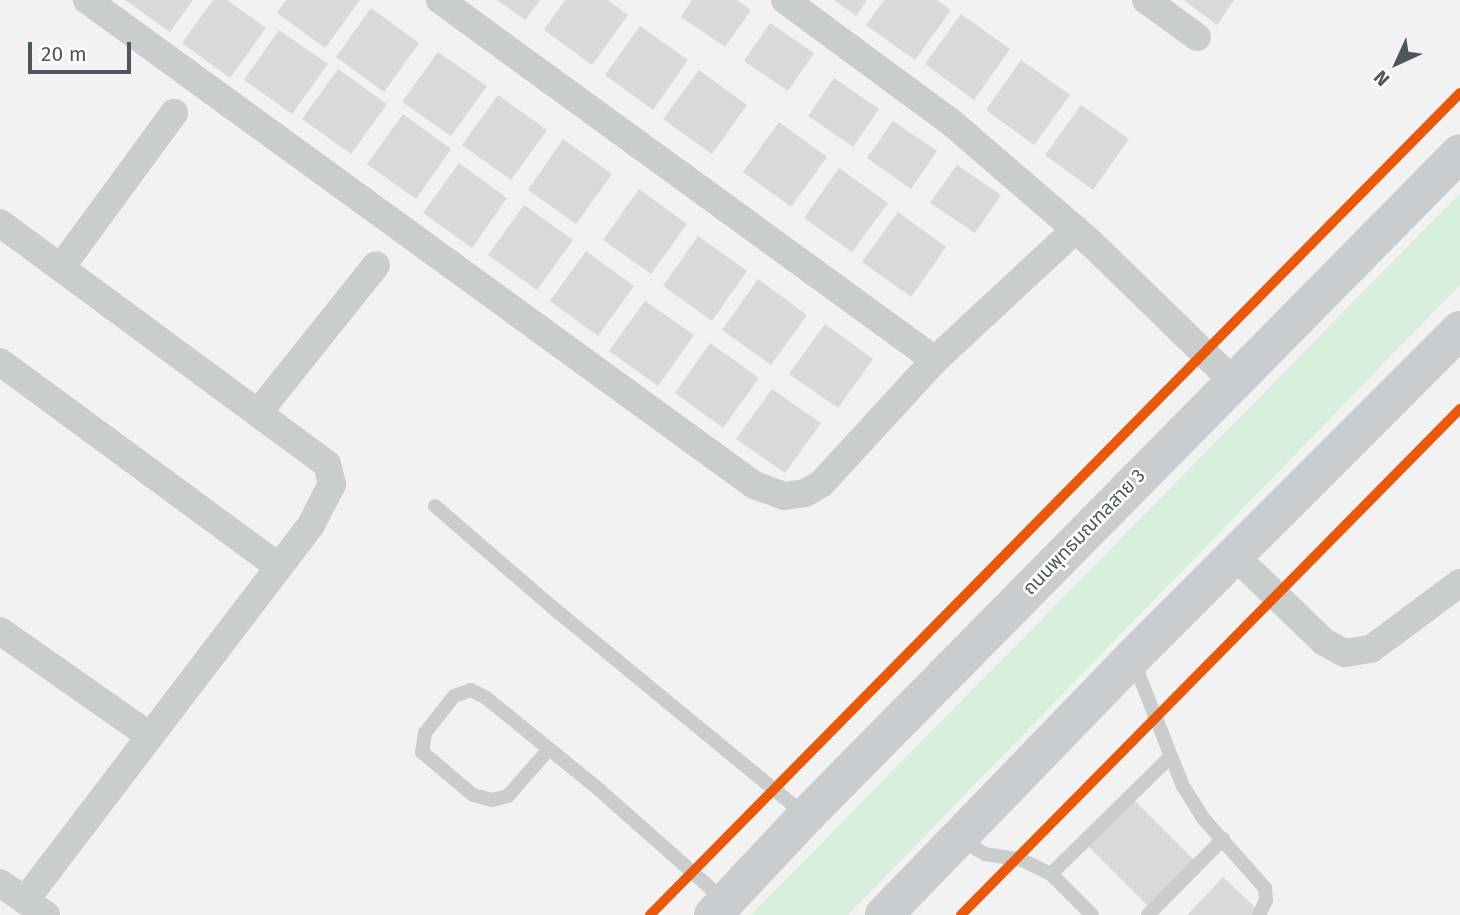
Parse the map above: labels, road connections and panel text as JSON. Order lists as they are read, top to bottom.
{
  "streets": {
    "main road": ["ถนนพุทธมณฑลสาย 3"]
  },
  "scale_bar": "20 m",
  "north": "bottom left"
}
